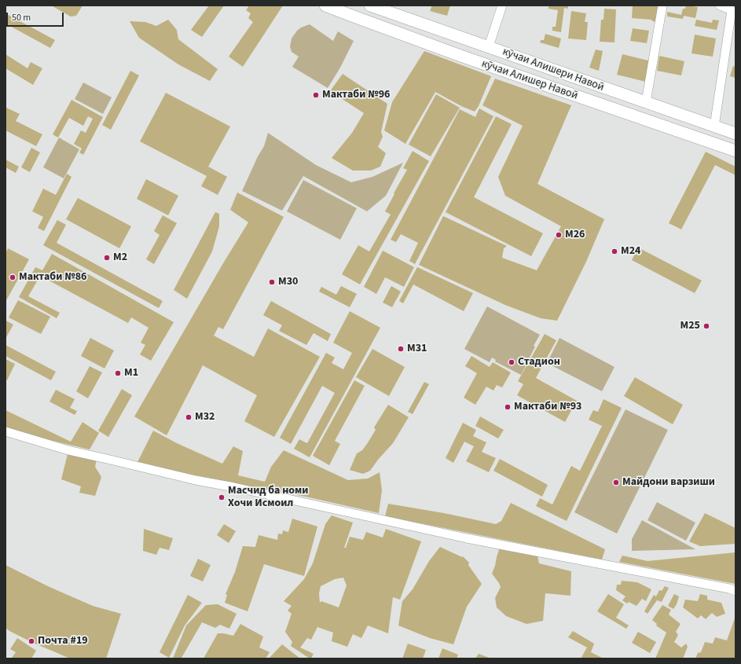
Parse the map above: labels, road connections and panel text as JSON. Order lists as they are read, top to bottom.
{
  "streets": {
    "street": ["кӯчаи Алишери Навоӣ", "кӯчаи Алишер Навоӣ"]
  },
  "places": [
    "Мактаби №96",
    "М26",
    "М24",
    "М2",
    "Мактаби №86",
    "М30",
    "М25",
    "М31",
    "Стадион",
    "M1",
    "Мактаби №93",
    "М32",
    "Майдони варзиши",
    "Масчид ба номи Хочи Исмоил",
    "Почта #19"
  ],
  "scale_bar": "50 m"
}
